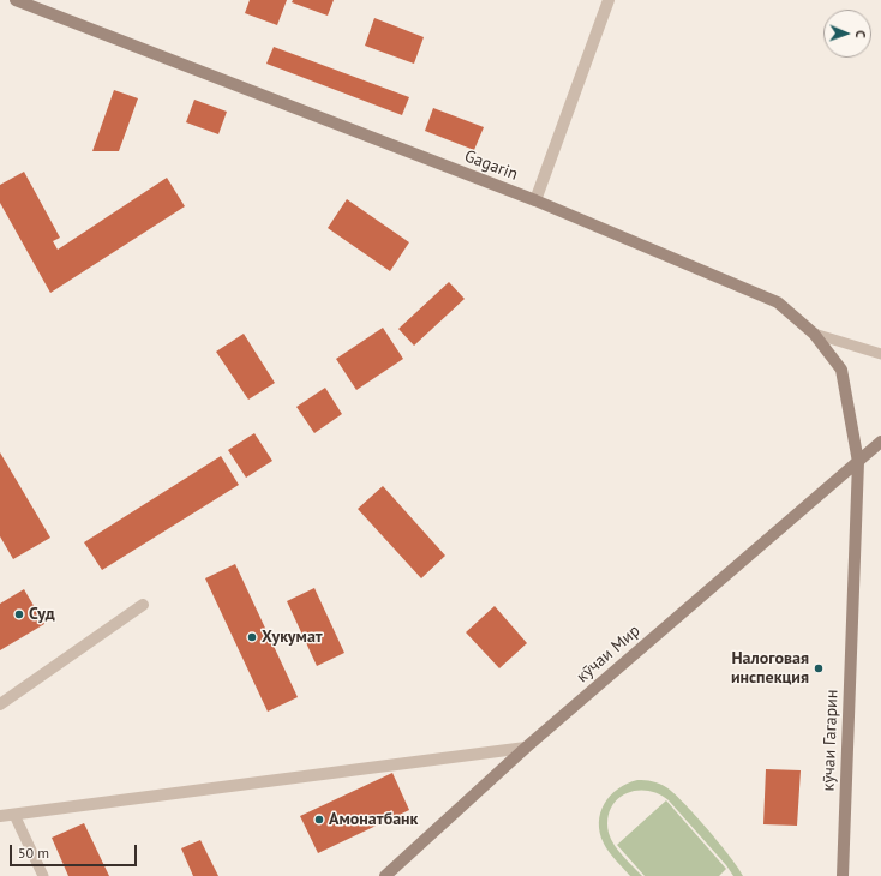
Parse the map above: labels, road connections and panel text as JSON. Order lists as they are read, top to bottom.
{
  "streets": {
    "main road": ["Gagarin", "кӯчаи Мир", "кӯчаи Гагарин"]
  },
  "crossings": [
    ["Gagarin", "кӯчаи Мир"],
    ["Gagarin", "кӯчаи Гагарин"],
    ["кӯчаи Мир", "кӯчаи Гагарин"]
  ],
  "places": [
    "Суд",
    "Хукумат",
    "Налоговая инспекция",
    "Амонатбанк"
  ],
  "scale_bar": "50 m",
  "north": "right"
}
